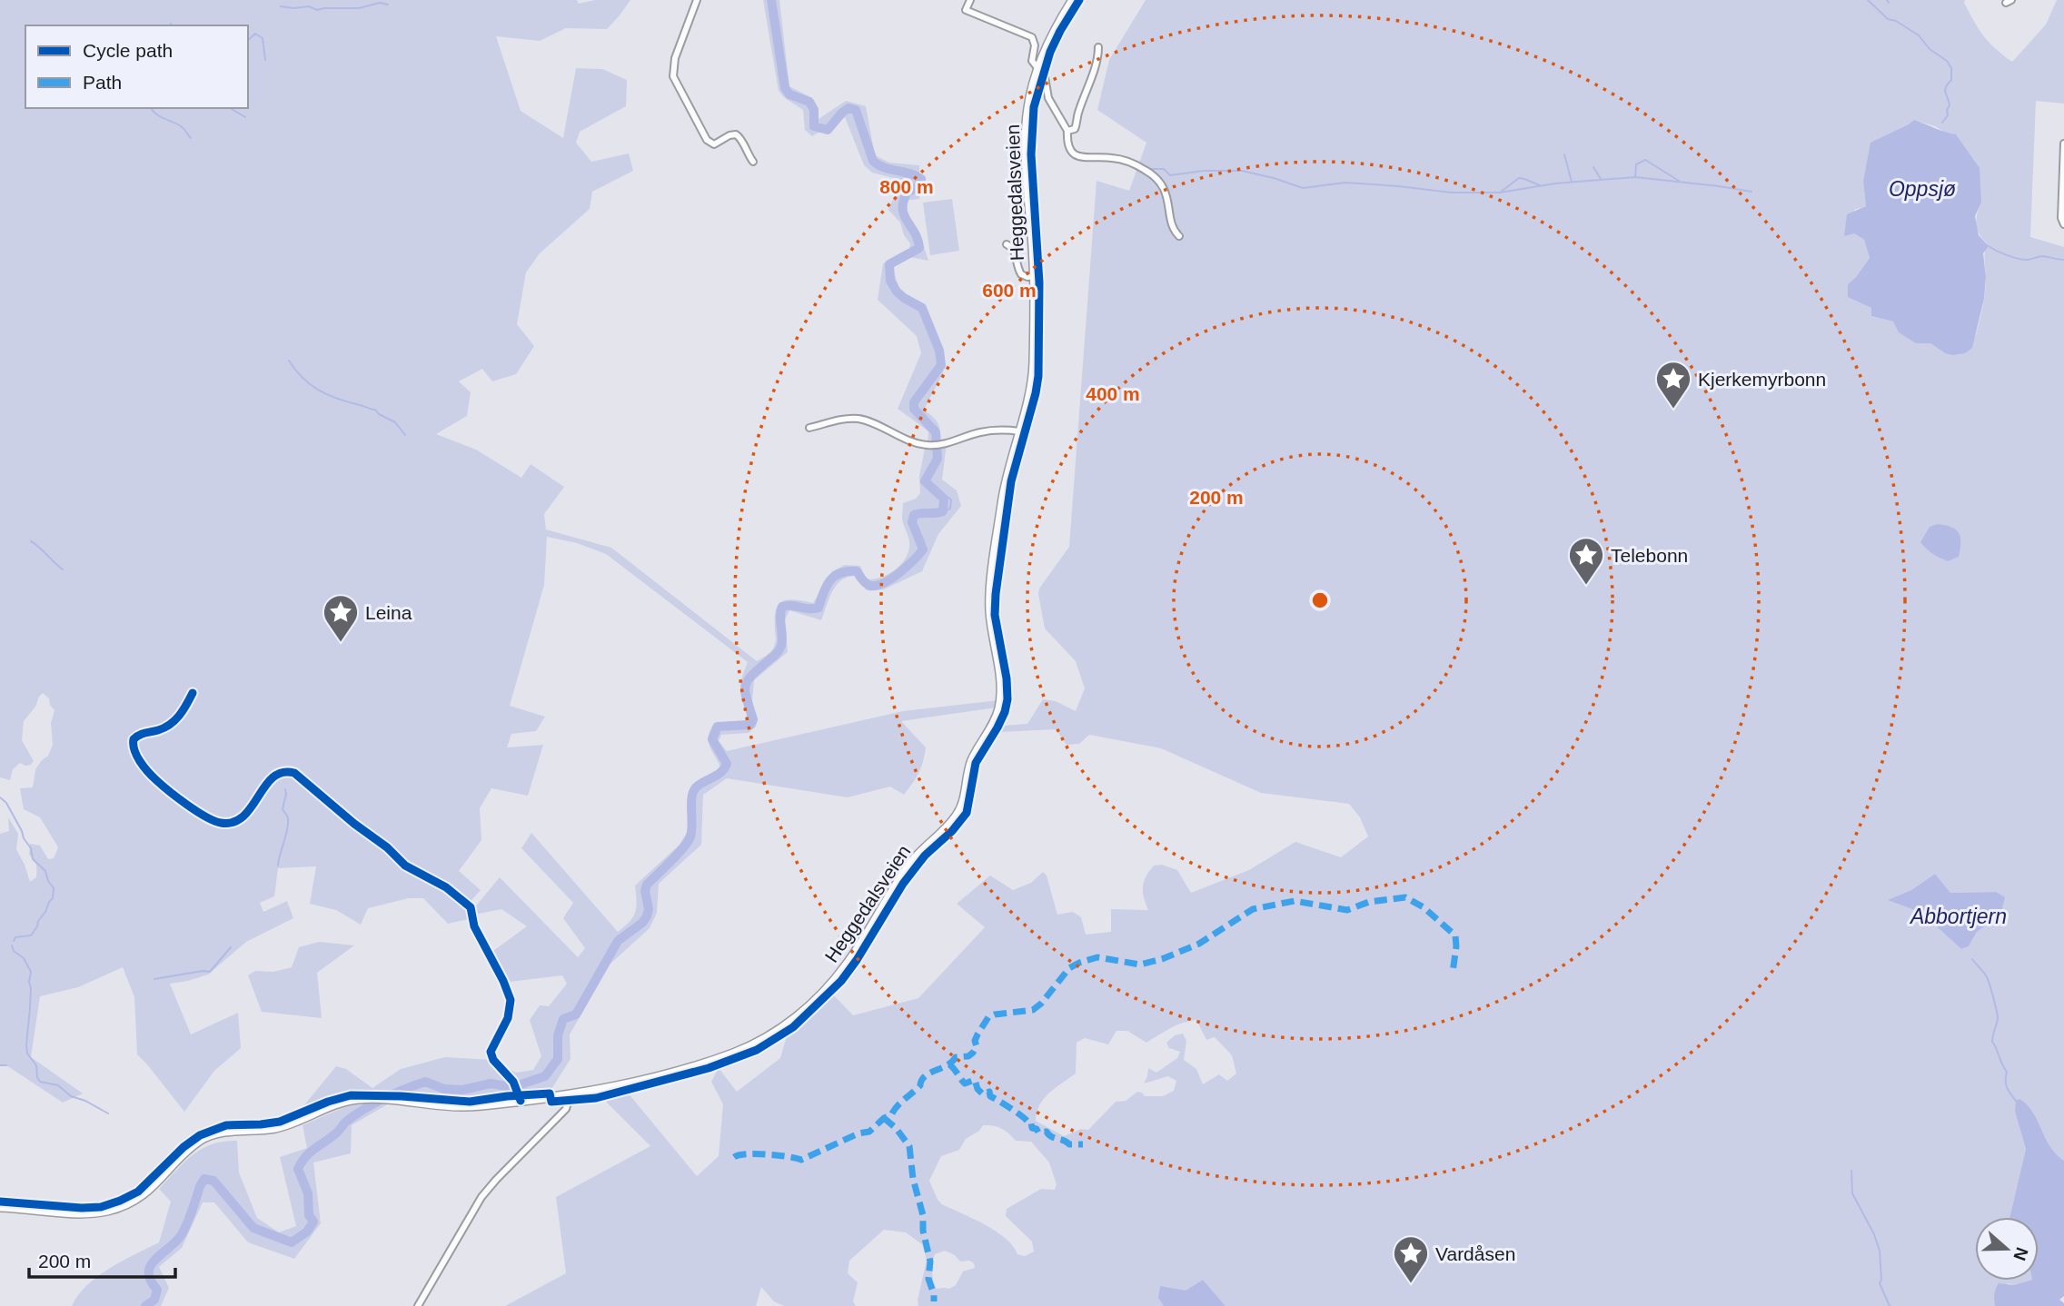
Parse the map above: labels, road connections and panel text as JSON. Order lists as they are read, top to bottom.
{
  "streets": {
    "main road": ["Heggedalsveien"]
  },
  "water": ["Oppsjø", "Abbortjern"],
  "places": {
    "place": [
      "Kjerkemyrbonn",
      "Telebonn",
      "Leina",
      "Vardåsen"
    ]
  },
  "legend": ["Cycle path", "Path"],
  "scale_bar": "200 m",
  "north": "right",
  "rings": [
    "800 m",
    "600 m",
    "400 m",
    "200 m"
  ]
}
